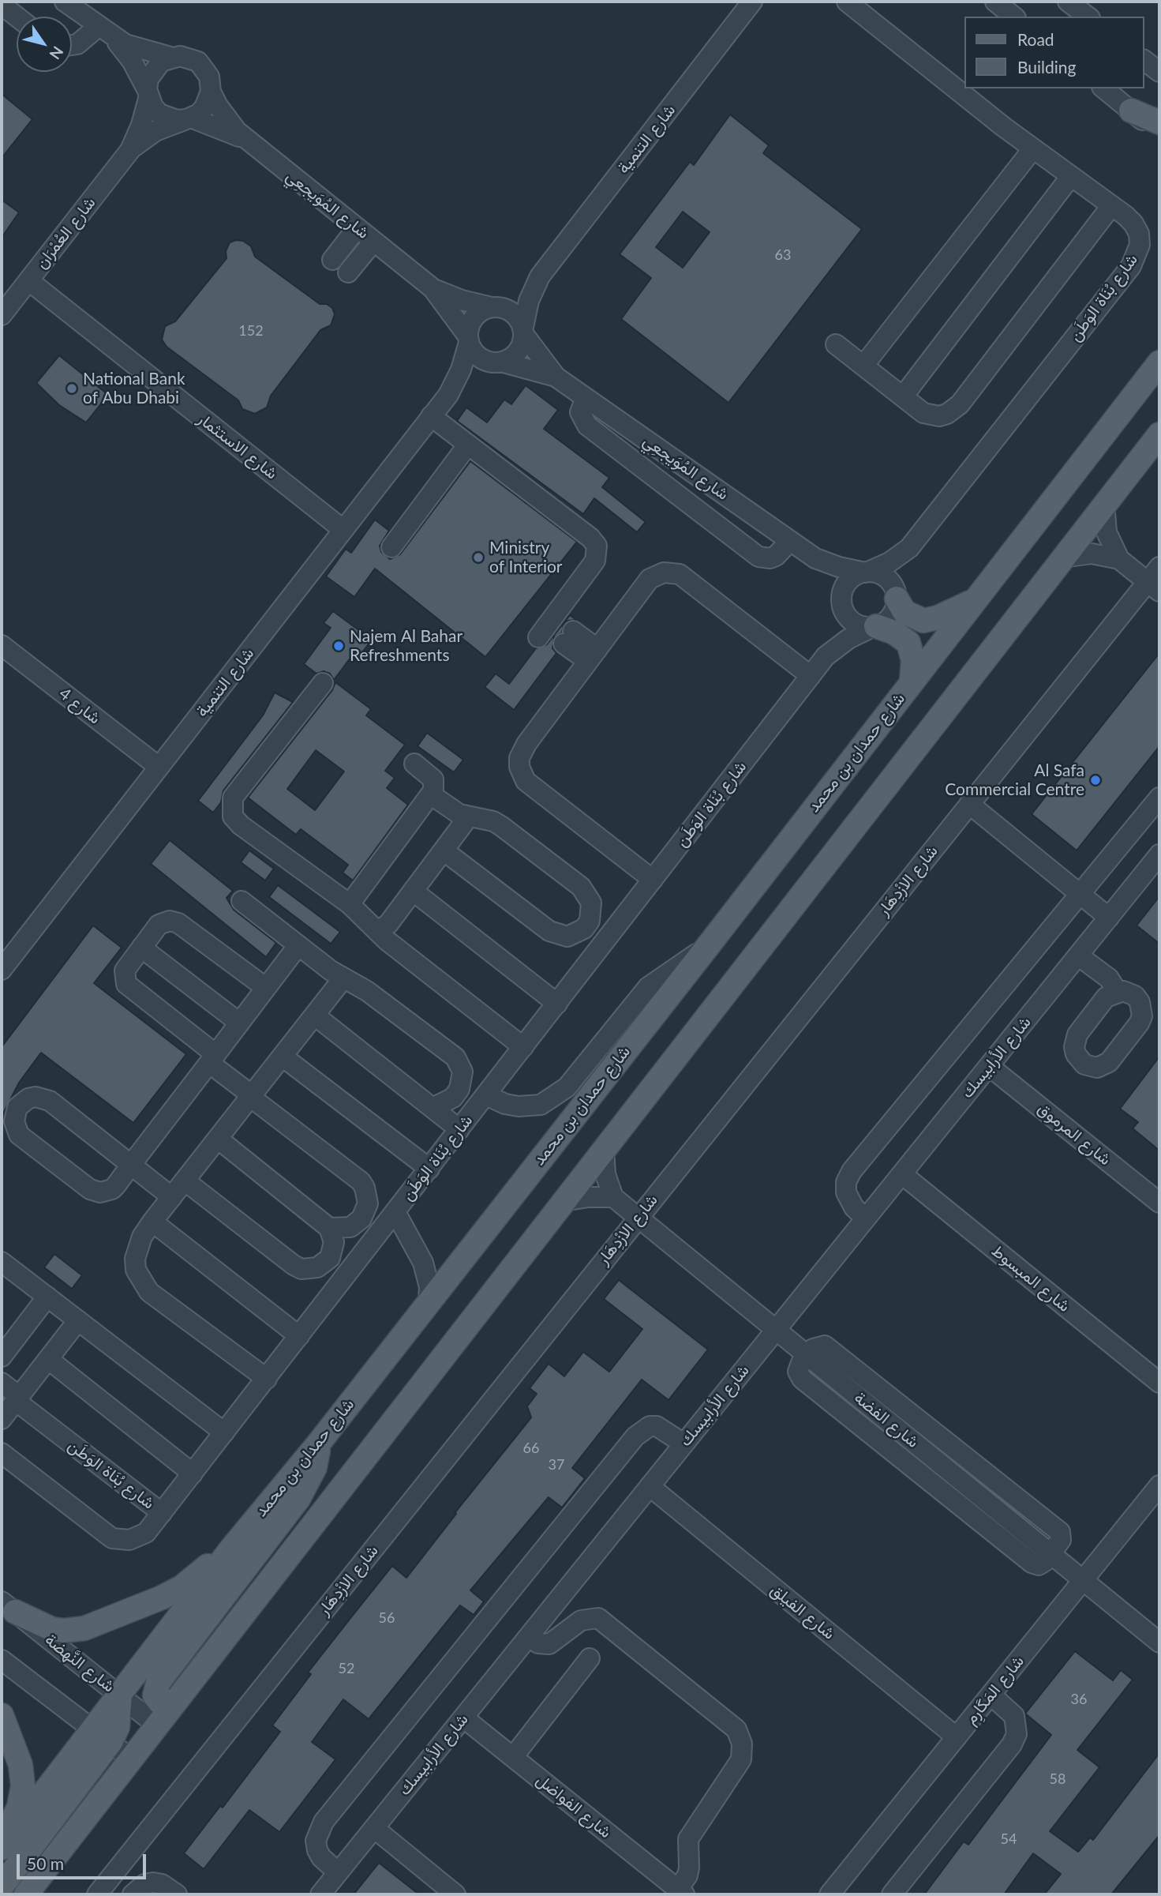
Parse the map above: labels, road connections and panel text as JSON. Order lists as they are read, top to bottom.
{
  "streets": {
    "main road": ["شارع حمدان بن محمد"],
    "street": [
      "شارع التنمية",
      "شارع المُوَيجعِي",
      "شارع العُمْرَان",
      "شارع بُنَاة الوَطَن",
      "شارع الاستثمار",
      "شارع 4",
      "شارع الازْدِهَار",
      "شارع الأرابيسك",
      "شارع المرموق",
      "شارع المبسوط",
      "شارع الفضة",
      "شارع الفيلق",
      "شارع النَّهضة",
      "شارع المَكَارِم",
      "شارع الفواضل"
    ]
  },
  "crossings": [
    ["شارع التنمية", "شارع المُوَيجعِي"],
    ["شارع التنمية", "شارع الاستثمار"],
    ["شارع التنمية", "شارع 4"],
    ["شارع المُوَيجعِي", "شارع العُمْرَان"],
    ["شارع المُوَيجعِي", "شارع بُنَاة الوَطَن"],
    ["شارع العُمْرَان", "شارع الاستثمار"],
    ["شارع حمدان بن محمد", "شارع النَّهضة"],
    ["شارع الازْدِهَار", "شارع الفضة"],
    ["شارع الأرابيسك", "شارع المرموق"],
    ["شارع الأرابيسك", "شارع المبسوط"],
    ["شارع الأرابيسك", "شارع الفضة"],
    ["شارع الأرابيسك", "شارع الفيلق"],
    ["شارع الأرابيسك", "شارع الفواضل"],
    ["شارع الفضة", "شارع المَكَارِم"],
    ["شارع الفيلق", "شارع المَكَارِم"]
  ],
  "places": [
    "National Bank of Abu Dhabi",
    "Ministry of Interior",
    "Najem Al Bahar Refreshments",
    "Al Safa Commercial Centre"
  ],
  "house_numbers": [
    "63",
    "152",
    "66",
    "37",
    "56",
    "52",
    "36",
    "58",
    "54"
  ],
  "legend": ["Road", "Building"],
  "scale_bar": "50 m",
  "north": "bottom right"
}
